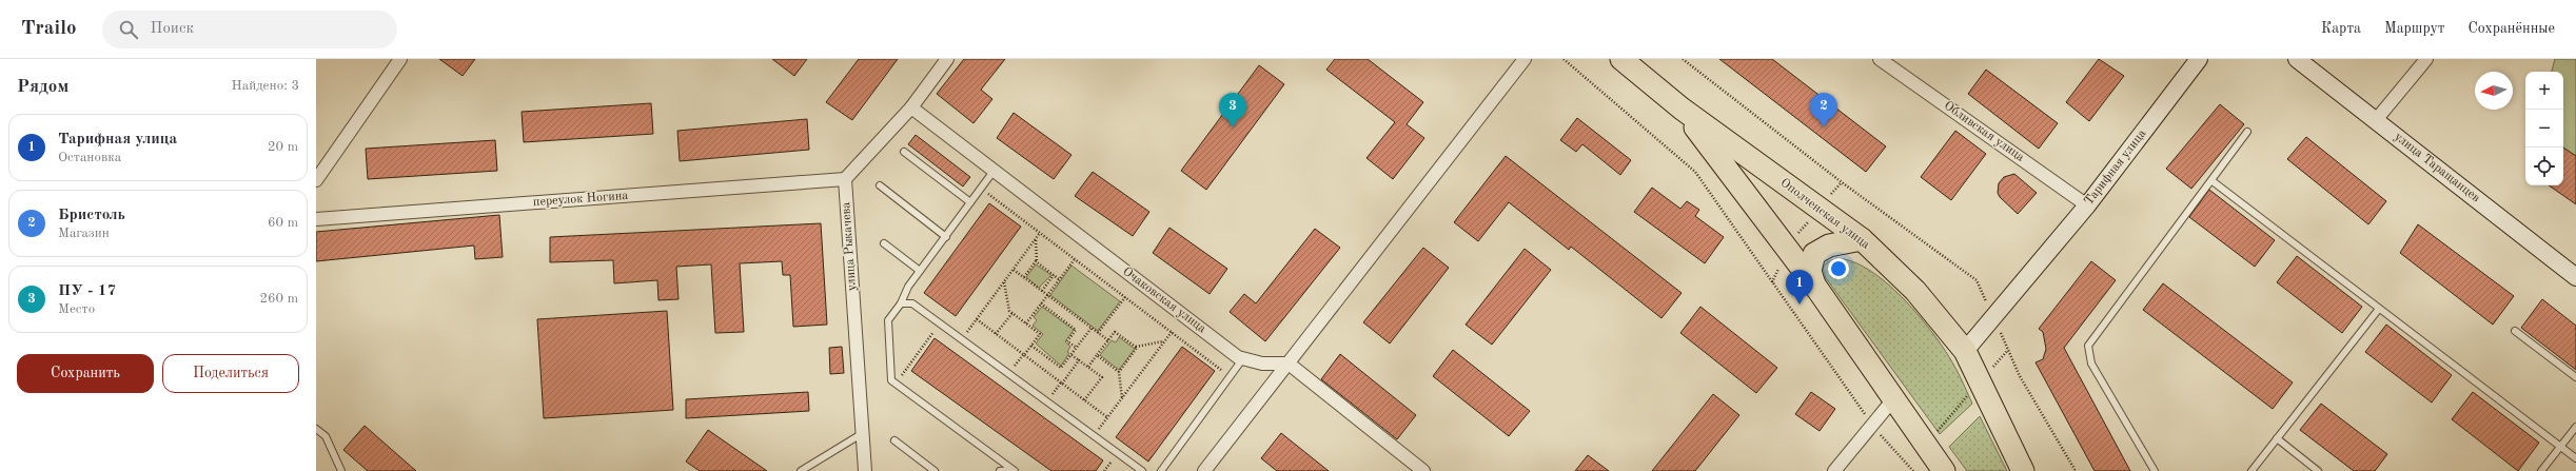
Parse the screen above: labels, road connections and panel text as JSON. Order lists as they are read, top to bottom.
{
  "streets": {
    "highway": ["Ополченская улица"],
    "street": [
      "Обливская улица",
      "Тарифная улица",
      "улица Таращанцев",
      "переулок Ногина",
      "улица Рыкачева",
      "Очаковская улица"
    ]
  },
  "crossings": [
    ["Обливская улица", "Тарифная улица"],
    ["Тарифная улица", "Ополченская улица"],
    ["переулок Ногина", "улица Рыкачева"]
  ],
  "north": "left",
  "page": {
    "header": "Trailo",
    "search": "Поиск",
    "nav": ["Карта", "Маршрут", "Сохранённые"],
    "heading": ["Рядом", "Найдено: 3"],
    "map_buttons": ["+", "−"],
    "pins": ["2", "3", "1"],
    "list": [
      {
        "mark": "1",
        "name": "Тарифная улица",
        "note": "Остановка",
        "value": "20 m"
      },
      {
        "mark": "2",
        "name": "Бристоль",
        "note": "Магазин",
        "value": "60 m"
      },
      {
        "mark": "3",
        "name": "ПУ - 17",
        "note": "Место",
        "value": "260 m"
      }
    ],
    "buttons": ["Сохранить", "Поделиться"]
  }
}
